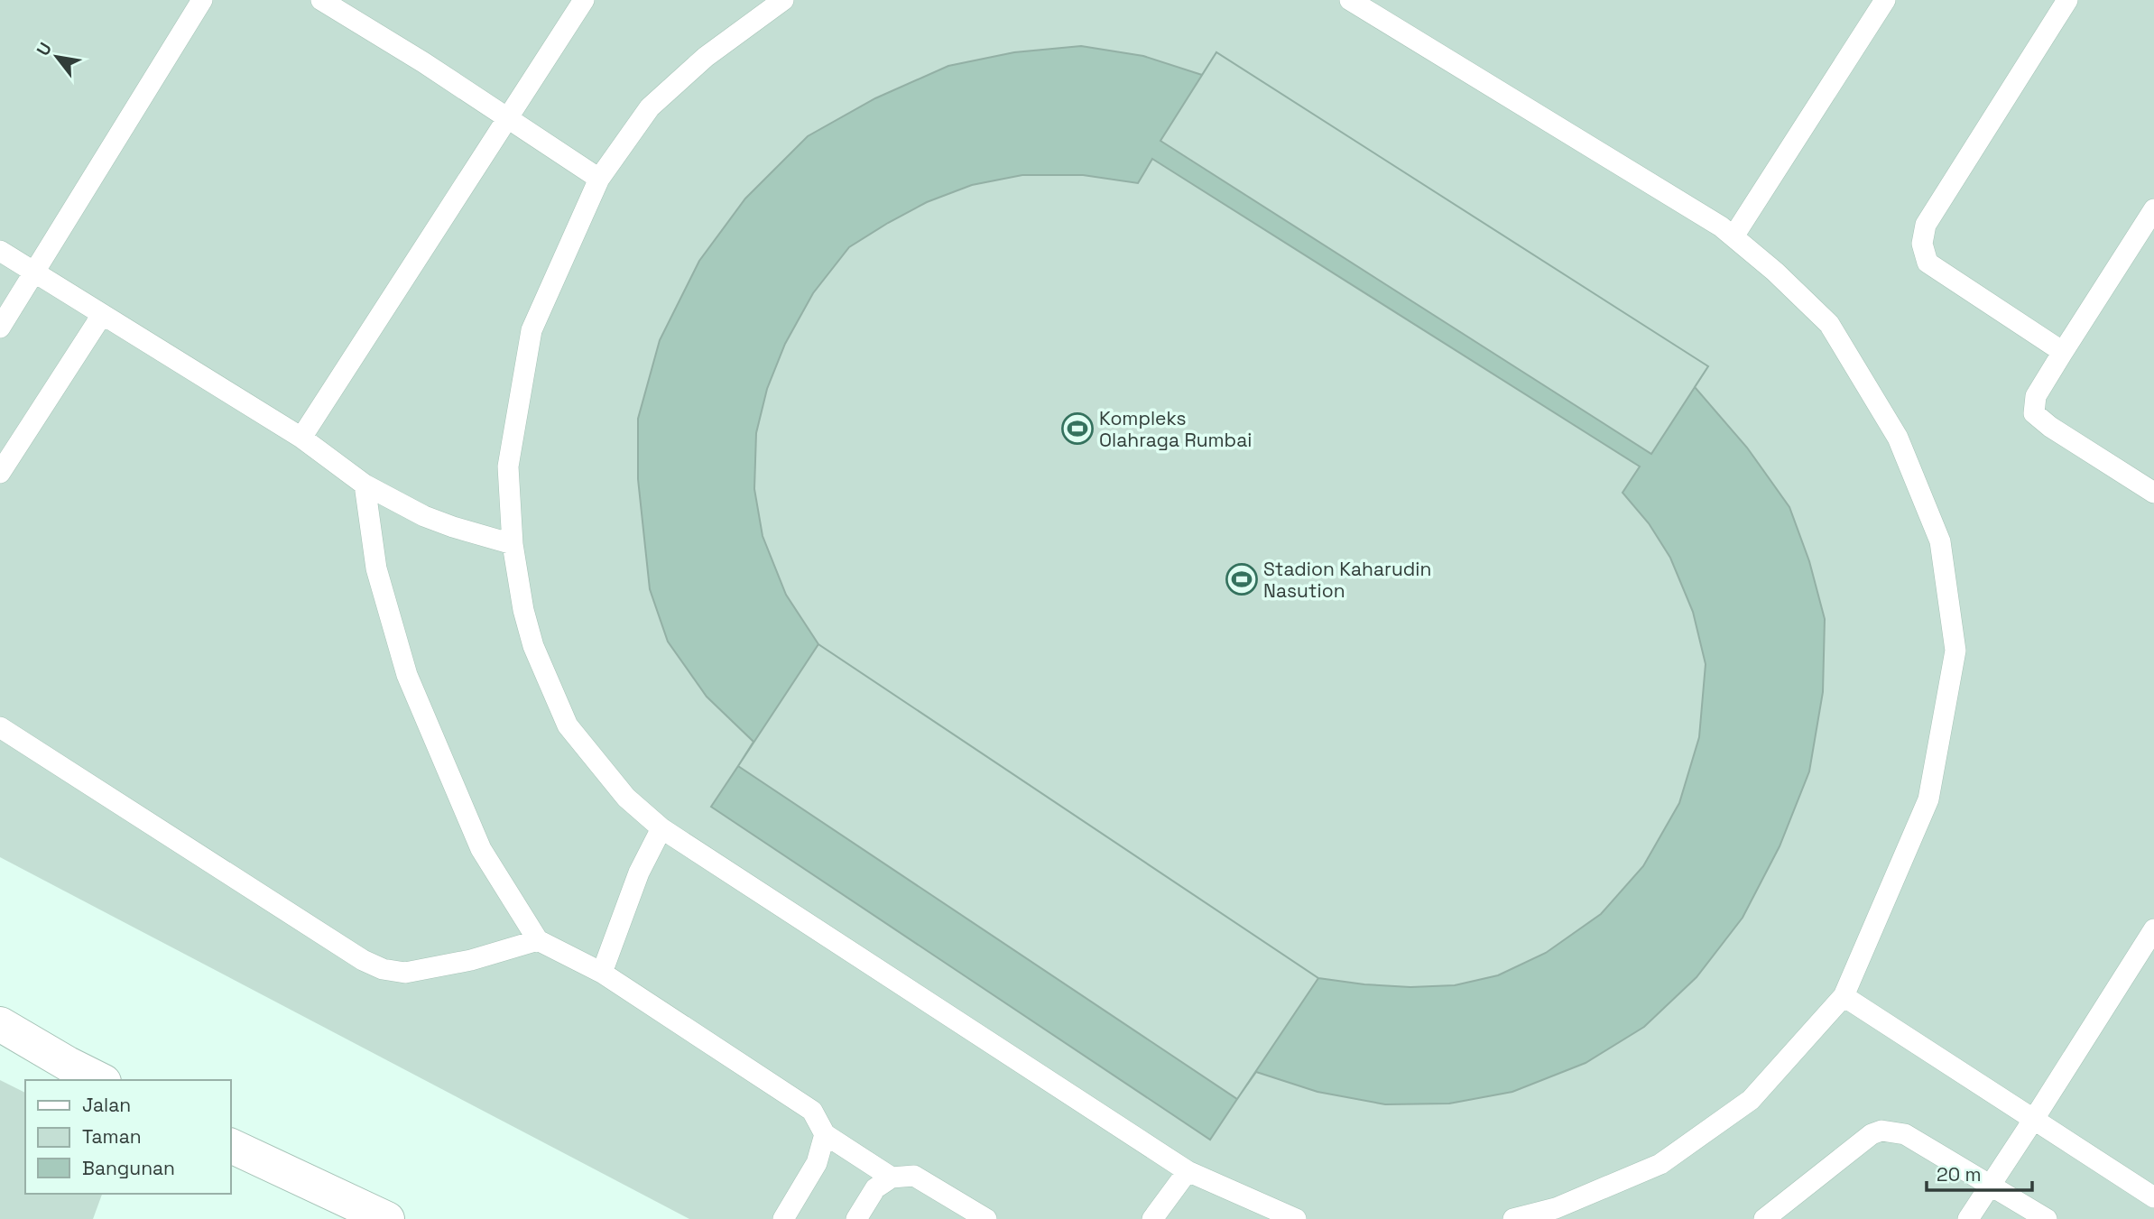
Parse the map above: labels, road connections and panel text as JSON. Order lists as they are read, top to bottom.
{
  "places": {
    "sports": ["Kompleks Olahraga Rumbai", "Stadion Kaharudin Nasution"]
  },
  "legend": ["Jalan", "Taman", "Bangunan"],
  "scale_bar": "20 m",
  "north": "top left"
}
